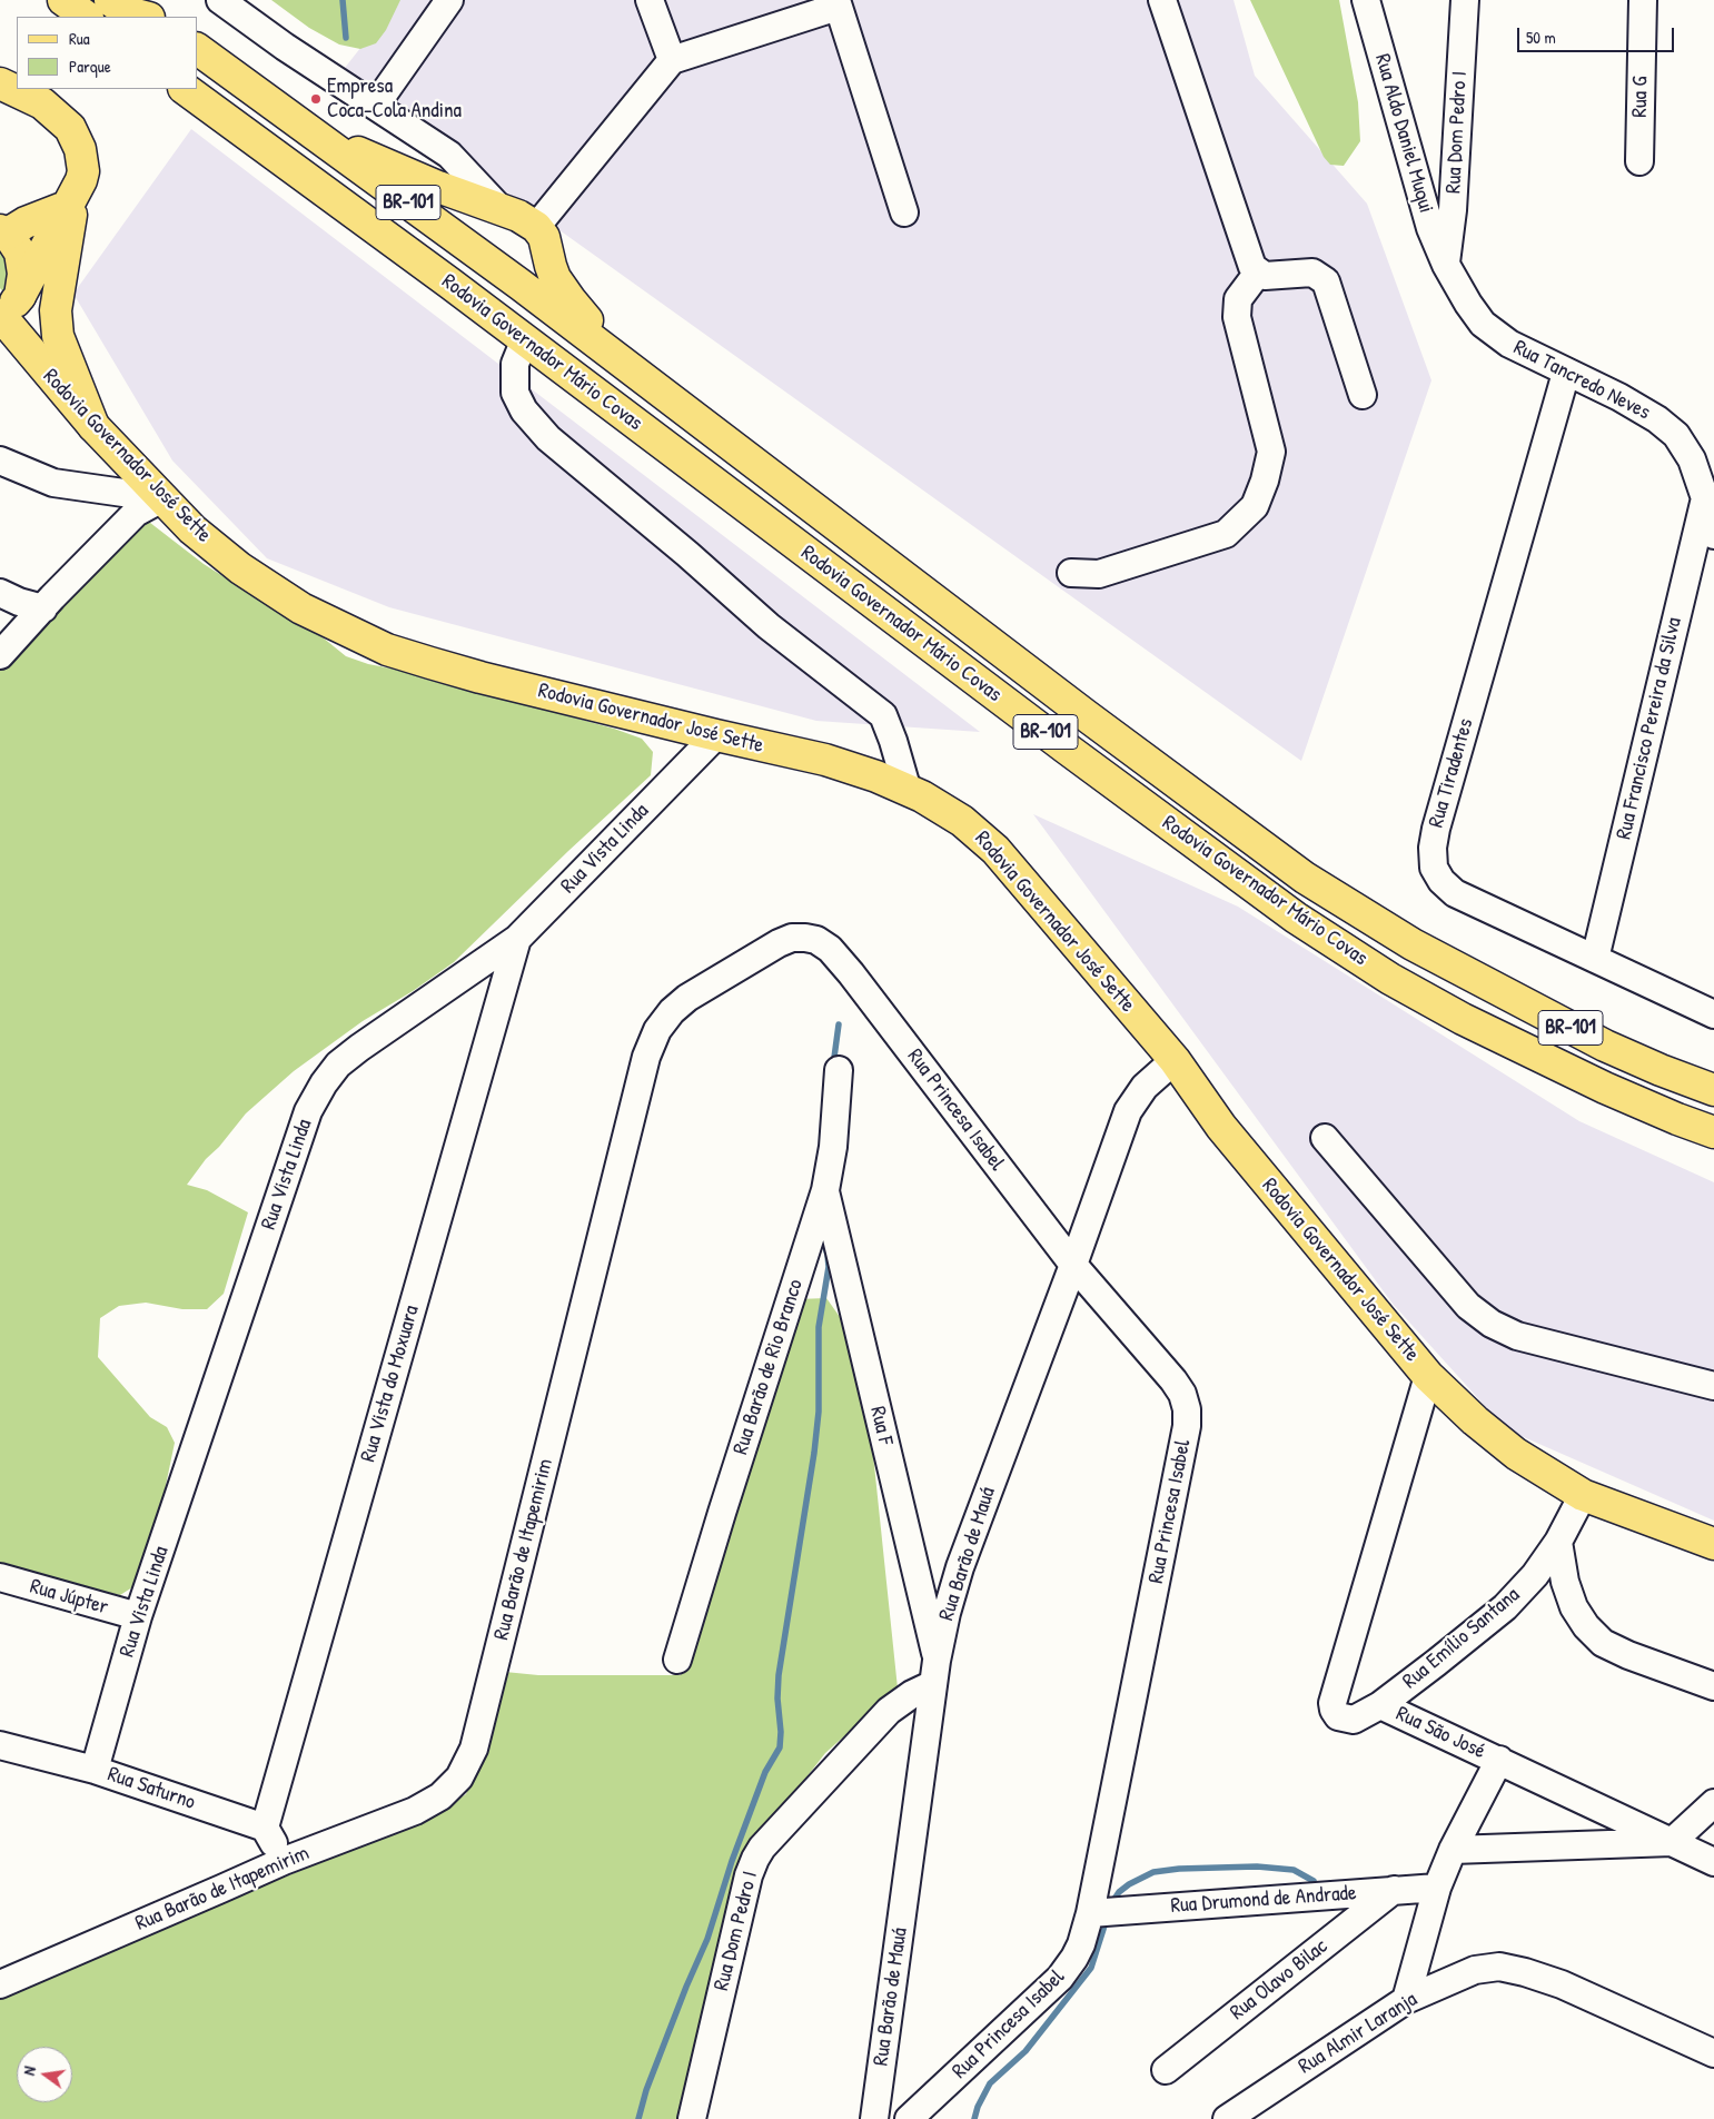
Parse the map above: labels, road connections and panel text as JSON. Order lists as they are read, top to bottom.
{
  "streets": {
    "main road": ["BR-101", "Rodovia Governador Mário Covas", "Rodovia Governador José Sette"],
    "street": [
      "Rua G",
      "Rua Dom Pedro I",
      "Rua Aldo Daniel Muqui",
      "Rua Tancredo Neves",
      "Rua Francisco Pereira da Silva",
      "Rua Tiradentes",
      "Rua Vista Linda",
      "Rua Princesa Isabel",
      "Rua Barão de Rio Branco",
      "Rua Vista do Moxuara",
      "Rua F",
      "Rua Barão de Itapemirim",
      "Rua Barão de Mauá",
      "Rua Júpter",
      "Rua Emílio Santana",
      "Rua São José",
      "Rua Saturno",
      "Rua Drumond de Andrade",
      "Rua Olavo Bilac",
      "Rua Almir Laranja"
    ]
  },
  "crossings": [
    ["Rua Dom Pedro I", "Rua Aldo Daniel Muqui"],
    ["Rua Dom Pedro I", "Rua Tancredo Neves"],
    ["Rua Dom Pedro I", "Rua F"],
    ["Rua Dom Pedro I", "Rua Barão de Mauá"],
    ["Rua Aldo Daniel Muqui", "Rua Tancredo Neves"],
    ["Rua Tancredo Neves", "Rua Francisco Pereira da Silva"],
    ["Rua Tancredo Neves", "Rua Tiradentes"],
    ["Rodovia Governador José Sette", "Rua Vista Linda"],
    ["Rodovia Governador José Sette", "Rua Barão de Mauá"],
    ["Rodovia Governador José Sette", "Rua Emílio Santana"],
    ["Rodovia Governador José Sette", "Rua São José"],
    ["Rua Francisco Pereira da Silva", "Rua Tiradentes"],
    ["Rua Vista Linda", "Rua Vista do Moxuara"],
    ["Rua Vista Linda", "Rua Júpter"],
    ["Rua Vista Linda", "Rua Saturno"],
    ["Rua Princesa Isabel", "Rua Barão de Itapemirim"],
    ["Rua Princesa Isabel", "Rua Barão de Mauá"],
    ["Rua Princesa Isabel", "Rua Drumond de Andrade"],
    ["Rua Barão de Rio Branco", "Rua F"],
    ["Rua Vista do Moxuara", "Rua Saturno"],
    ["Rua F", "Rua Barão de Mauá"],
    ["Rua Emílio Santana", "Rua São José"],
    ["Rua Drumond de Andrade", "Rua Olavo Bilac"]
  ],
  "places": ["Empresa Coca-Cola Andina"],
  "legend": ["Rua", "Parque"],
  "scale_bar": "50 m",
  "north": "left"
}
